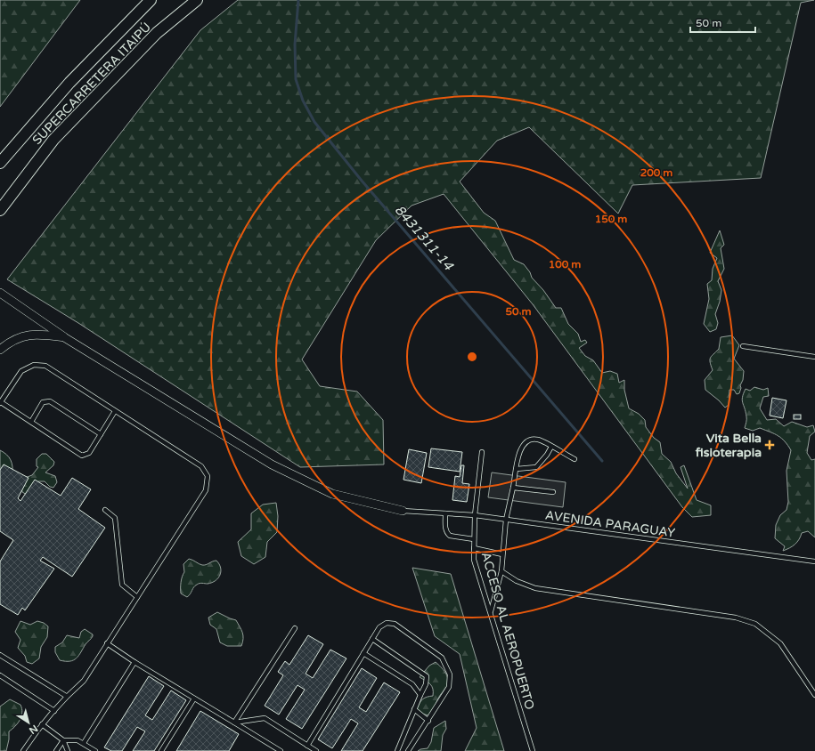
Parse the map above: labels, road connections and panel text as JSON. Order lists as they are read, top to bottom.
{
  "streets": {
    "street": ["SUPERCARRETERA ITAIPÚ"],
    "lane": ["AVENIDA PARAGUAY", "ACCESO AL AEROPUERTO"]
  },
  "crossings": [
    ["AVENIDA PARAGUAY", "ACCESO AL AEROPUERTO"]
  ],
  "water": ["8431311-14"],
  "places": {
    "health": ["Vita Bella fisioterapia"]
  },
  "scale_bar": "50 m",
  "north": "bottom right",
  "rings": [
    "200 m",
    "150 m",
    "100 m",
    "50 m"
  ]
}
